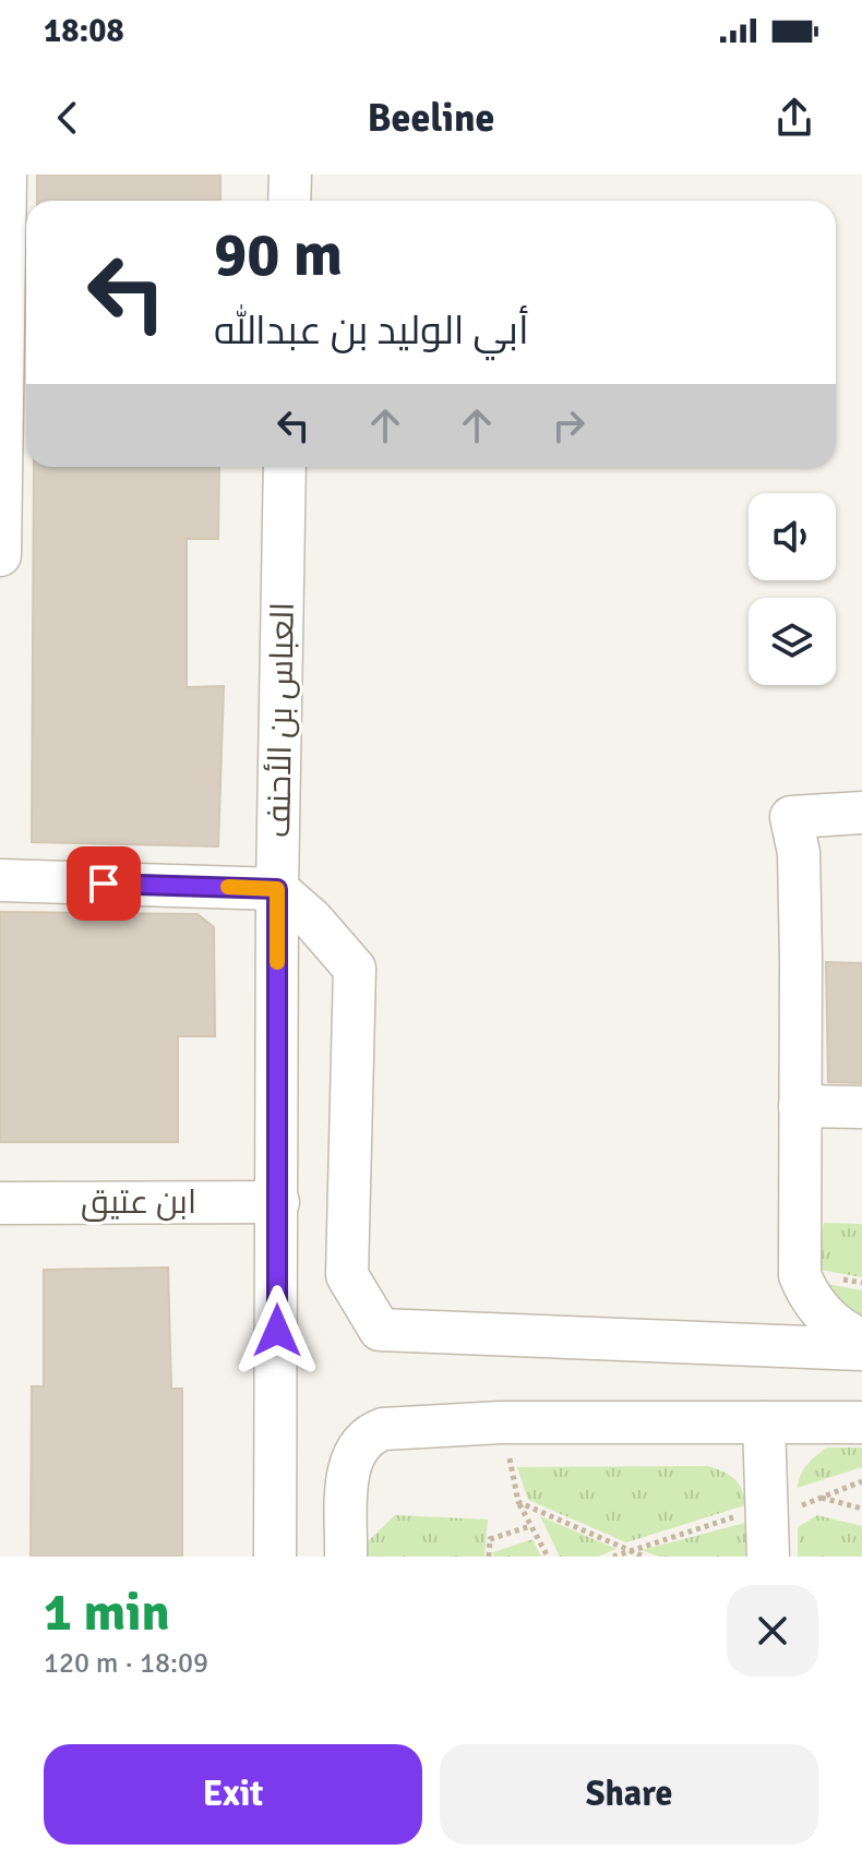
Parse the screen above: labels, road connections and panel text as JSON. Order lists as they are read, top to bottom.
{
  "streets": {
    "street": ["العباس بن الأحنف", "ابن عتيق"]
  },
  "crossings": [
    ["العباس بن الأحنف", "ابن عتيق"]
  ],
  "page": {
    "status": "18:08",
    "header": "Beeline",
    "turn": ["90 m", "أبي الوليد بن عبدالله"],
    "heading": ["1 min", "120 m · 18:09"],
    "buttons": ["Exit", "Share"]
  }
}
